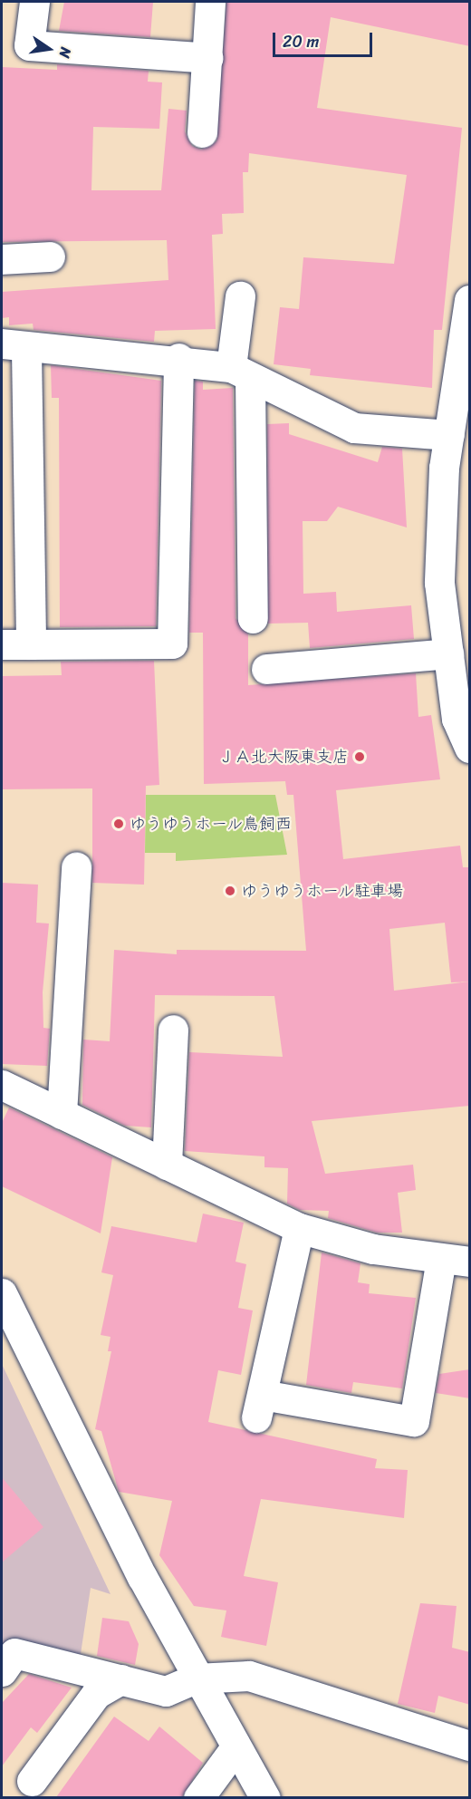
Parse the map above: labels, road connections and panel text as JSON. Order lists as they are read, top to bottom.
{
  "places": ["ＪＡ北大阪東支店", "ゆうゆうホール鳥飼西", "ゆうゆうホール駐車場"],
  "scale_bar": "20 m",
  "north": "right"
}
